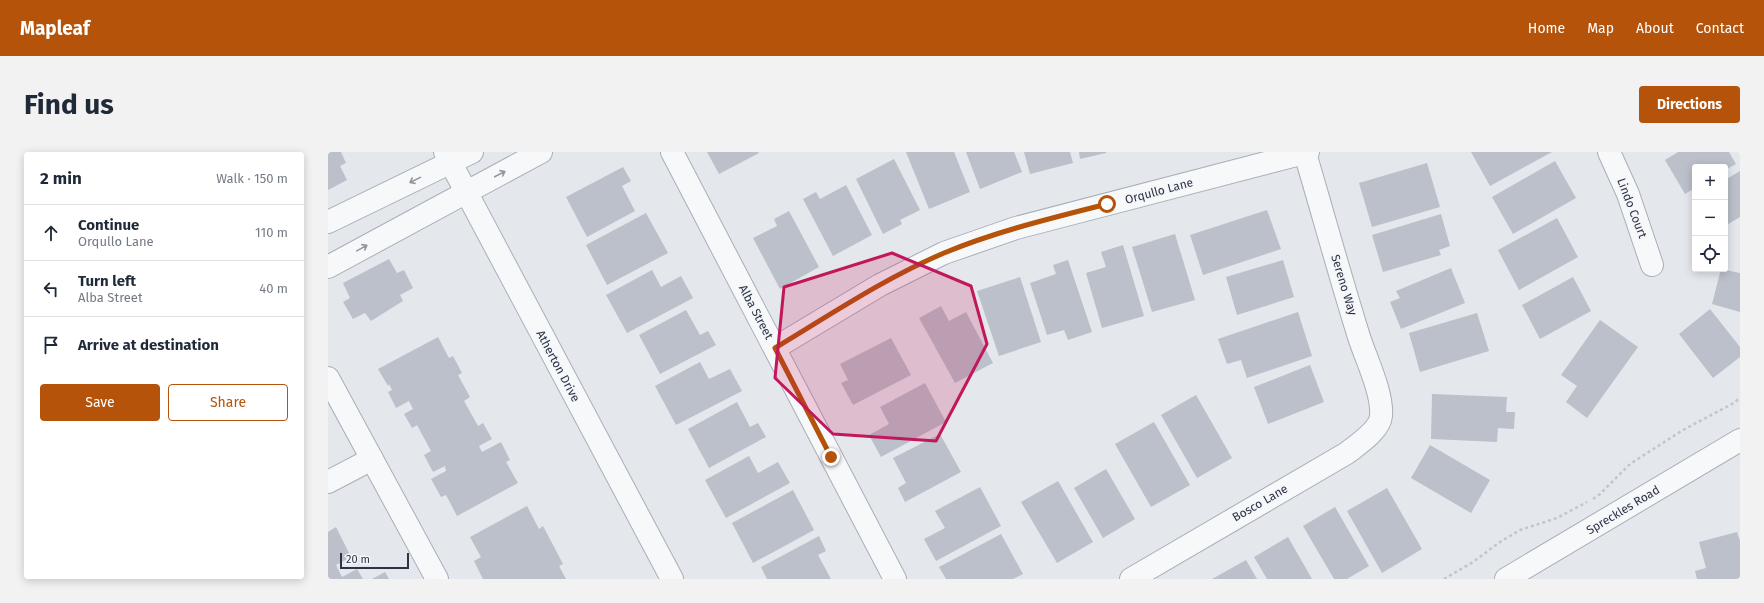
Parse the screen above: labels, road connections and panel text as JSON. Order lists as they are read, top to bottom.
{
  "streets": {
    "street": [
      "Orqullo Lane",
      "Lindo Court",
      "Sereno Way",
      "Alba Street",
      "Atherton Drive",
      "Bosco Lane",
      "Spreckles Road"
    ]
  },
  "crossings": [
    ["Orqullo Lane", "Sereno Way"],
    ["Orqullo Lane", "Alba Street"],
    ["Sereno Way", "Bosco Lane"]
  ],
  "scale_bar": "20 m",
  "page": {
    "header": "Mapleaf",
    "nav": [
      "Home",
      "Map",
      "About",
      "Contact"
    ],
    "buttons": [
      "Directions",
      ["Save", "Share"]
    ],
    "title": "Find us",
    "heading": ["2 min", "Walk · 150 m"],
    "map_buttons": ["+", "−"],
    "list": [
      ["Continue", "Orqullo Lane", "110 m"],
      ["Turn left", "Alba Street", "40 m"],
      "Arrive at destination"
    ],
    "scale": "20 m"
  }
}
